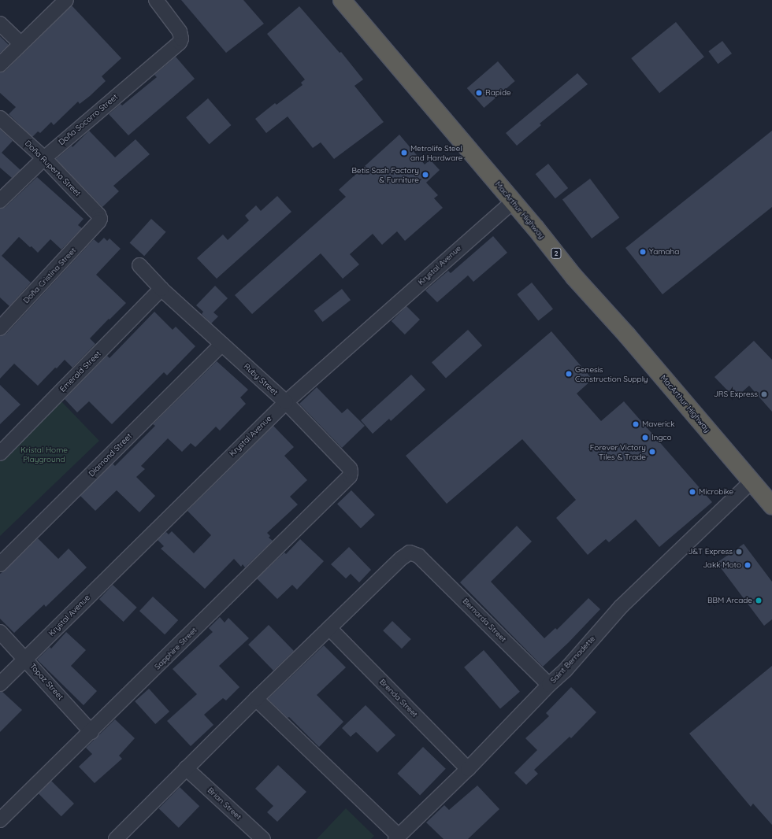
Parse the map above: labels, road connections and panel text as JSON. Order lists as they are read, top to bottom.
{
  "streets": {
    "highway": ["MacArthur Highway", "2"],
    "street": [
      "Doña Socorro Street",
      "Doña Ruperta Street",
      "Krystal Avenue",
      "Doña Cristina Street",
      "Emerald Street",
      "Ruby Street",
      "Diamond Street",
      "Bernarda Street",
      "Sapphire Street",
      "Saint Bernadette",
      "Topaz Street",
      "Brenda Street",
      "Brian Street"
    ]
  },
  "crossings": [
    ["Doña Socorro Street", "Doña Ruperta Street"],
    ["Doña Ruperta Street", "Doña Cristina Street"],
    ["MacArthur Highway", "Krystal Avenue"],
    ["MacArthur Highway", "Saint Bernadette"],
    ["Krystal Avenue", "Ruby Street"],
    ["Krystal Avenue", "Topaz Street"],
    ["Emerald Street", "Ruby Street"],
    ["Ruby Street", "Diamond Street"],
    ["Ruby Street", "Sapphire Street"],
    ["Bernarda Street", "Saint Bernadette"],
    ["Bernarda Street", "Brenda Street"],
    ["Sapphire Street", "Topaz Street"],
    ["Saint Bernadette", "Brenda Street"]
  ],
  "parks": ["Kristal Home Playground"],
  "places": [
    "Rapide",
    "Metrolife Steel and Hardware",
    "Betis Sash Factory & Furniture",
    "Yamaha",
    "Genesis Construction Supply",
    "JRS Express",
    "Maverick",
    "Ingco",
    "Forever Victory Tiles & Trade",
    "Microbike",
    "J&T Express",
    "Jakk Moto",
    "BBM Arcade"
  ]
}
